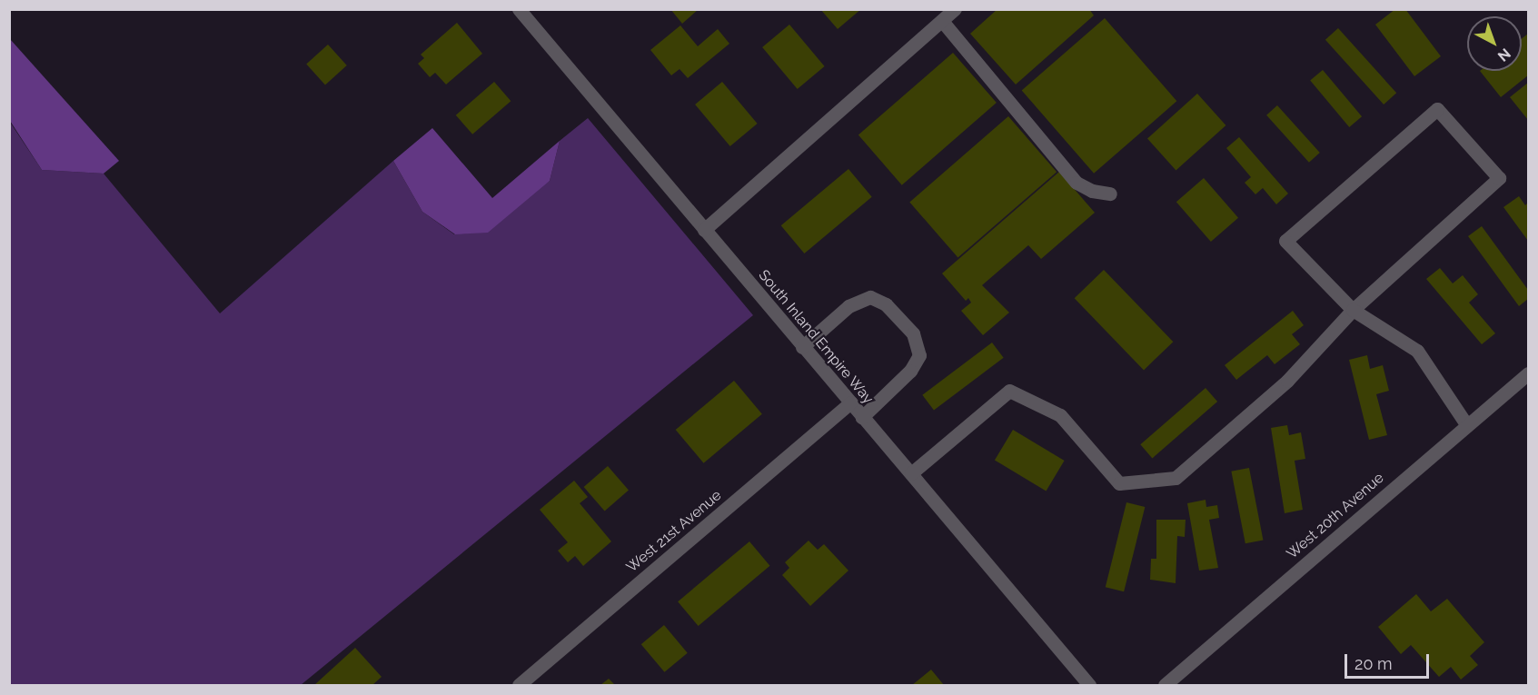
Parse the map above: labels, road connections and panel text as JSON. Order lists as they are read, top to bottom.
{
  "streets": {
    "street": ["South Inland Empire Way", "West 20th Avenue", "West 21st Avenue"]
  },
  "crossings": [
    ["South Inland Empire Way", "West 21st Avenue"]
  ],
  "scale_bar": "20 m",
  "north": "bottom right"
}
